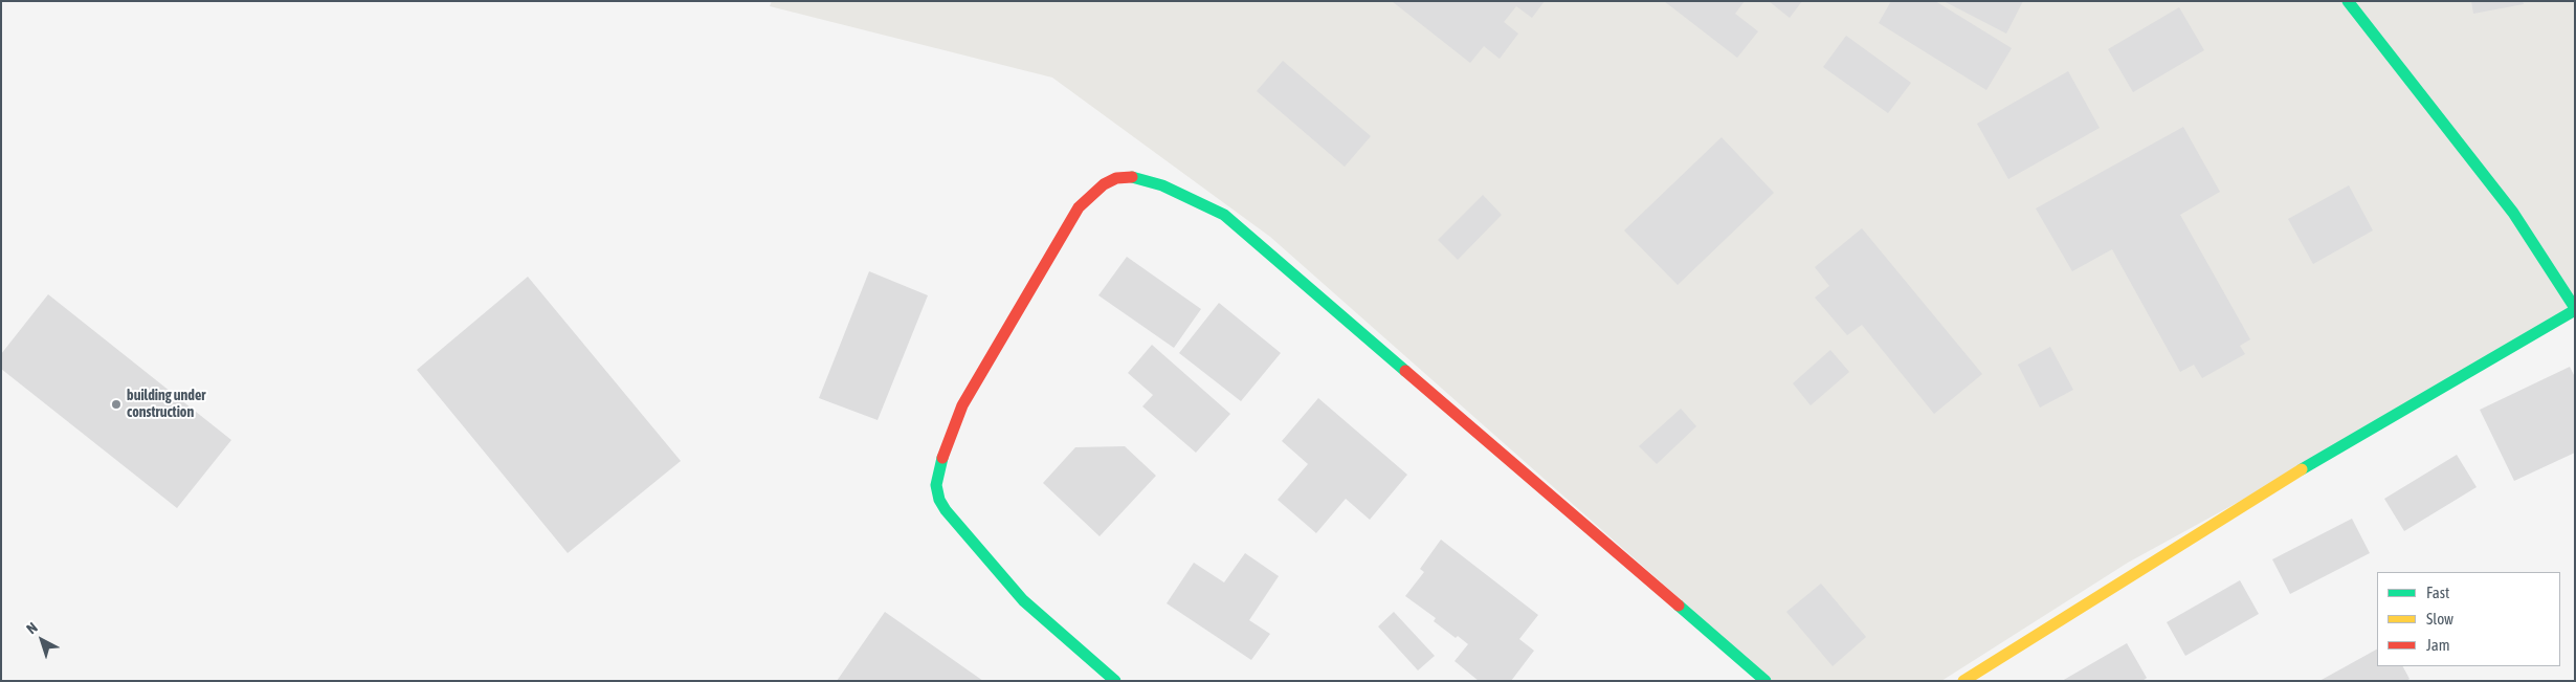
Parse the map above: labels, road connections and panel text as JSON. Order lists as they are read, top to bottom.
{
  "places": ["building under construction"],
  "legend": ["Fast", "Slow", "Jam"],
  "north": "top left"
}
